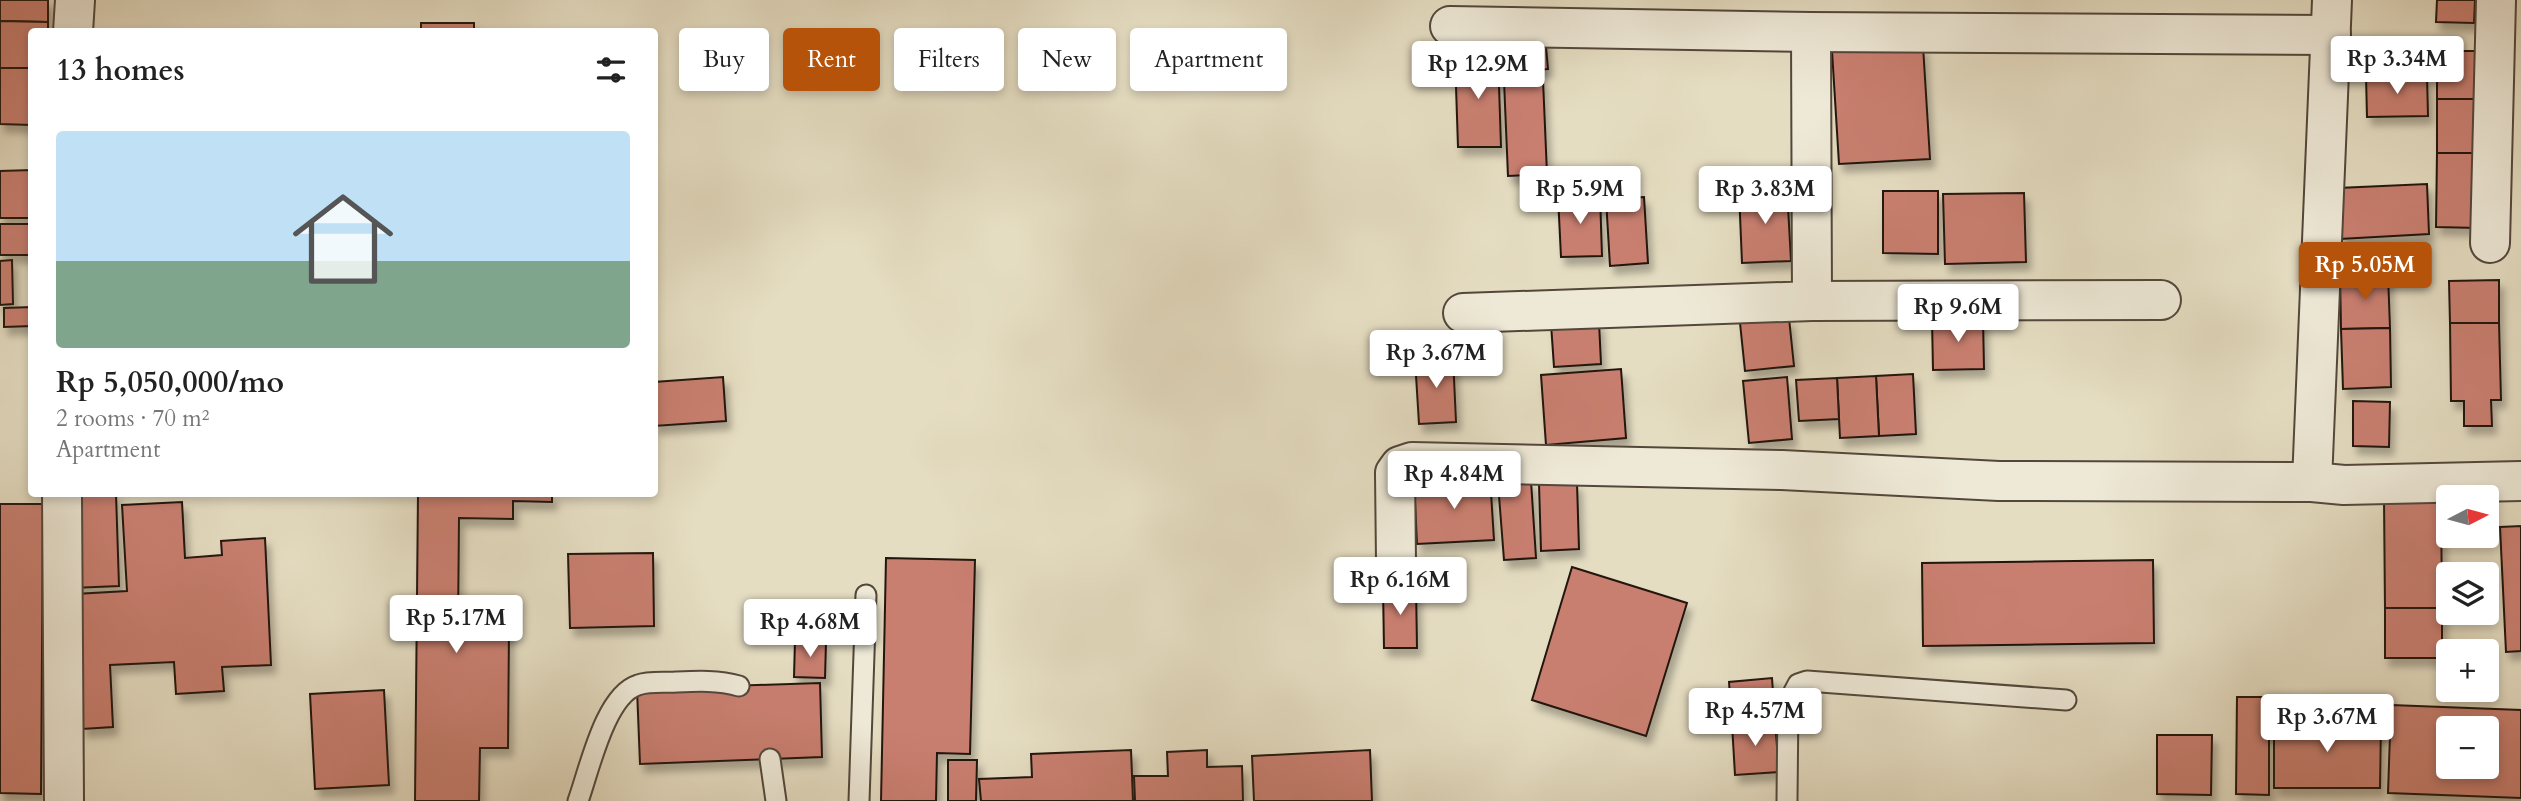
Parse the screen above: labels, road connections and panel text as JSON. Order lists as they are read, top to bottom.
{
  "north": "right",
  "page": {
    "chip": [
      "Buy",
      "Rent",
      "Filters",
      "New",
      "Apartment"
    ],
    "heading": "13 homes",
    "price": [
      "Rp 3.34M",
      "Rp 12.9M",
      "Rp 5.9M",
      "Rp 3.83M",
      "Rp 5.05M",
      "Rp 9.6M",
      "Rp 3.67M",
      "Rp 4.84M",
      "Rp 6.16M",
      "Rp 5.17M",
      "Rp 4.68M",
      "Rp 4.57M",
      "Rp 3.67M"
    ],
    "list": [
      {
        "name": "Rp 5,050,000/mo",
        "note": "2 rooms · 70 m² · Apartment"
      }
    ],
    "map_buttons": ["+", "−"]
  }
}
